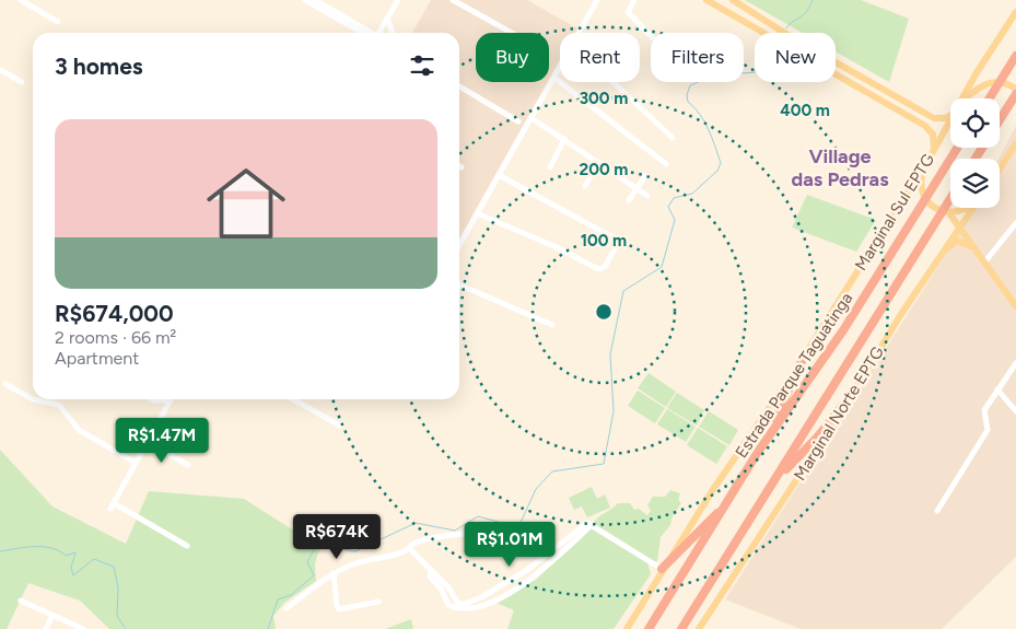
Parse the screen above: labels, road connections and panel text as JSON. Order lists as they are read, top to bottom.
{
  "streets": {
    "highway": ["Estrada Parque Taguatinga"],
    "main road": ["Marginal Sul EPTG", "Marginal Norte EPTG"]
  },
  "districts": ["Village das Pedras"],
  "page": {
    "chip": [
      "Buy",
      "Rent",
      "Filters",
      "New"
    ],
    "heading": "3 homes",
    "list": [
      {
        "name": "R$674,000",
        "note": "2 rooms · 66 m² · Apartment"
      }
    ],
    "price": ["R$1.47M", "R$674K", "R$1.01M"]
  },
  "rings": [
    "300 m",
    "400 m",
    "200 m",
    "100 m"
  ]
}
